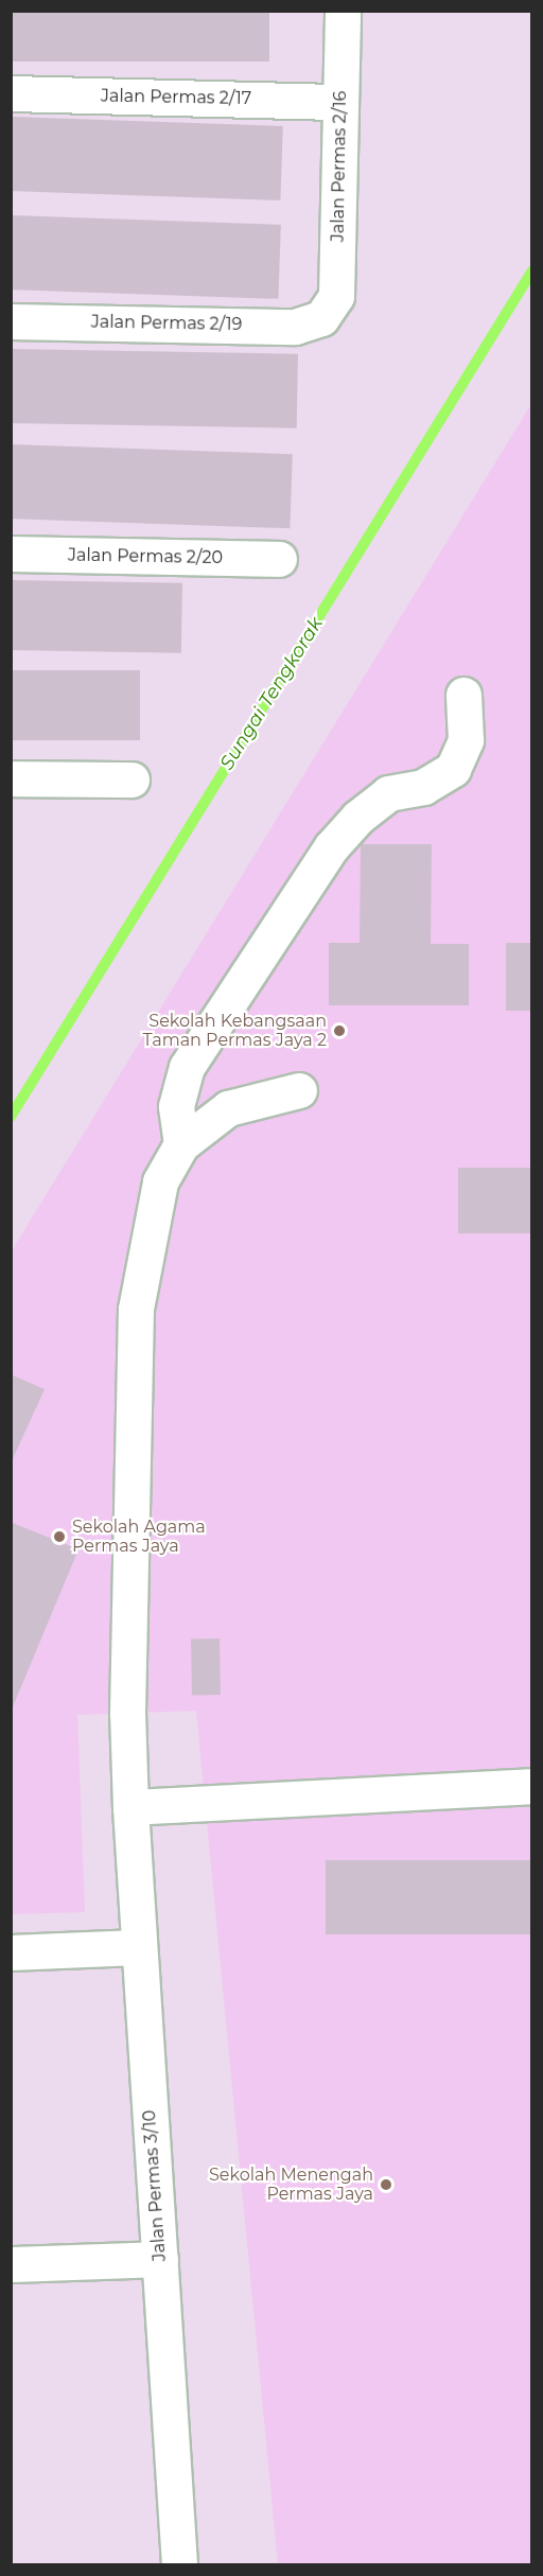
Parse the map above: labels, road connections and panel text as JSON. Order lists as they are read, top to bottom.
{
  "streets": {
    "street": [
      "Jalan Permas 2/17",
      "Jalan Permas 2/16",
      "Jalan Permas 2/19",
      "Jalan Permas 2/20",
      "Jalan Permas 3/10"
    ]
  },
  "crossings": [
    ["Jalan Permas 2/17", "Jalan Permas 2/16"],
    ["Jalan Permas 2/16", "Jalan Permas 2/19"]
  ],
  "water": ["Sungai Tengkorak"],
  "places": ["Sekolah Kebangsaan Taman Permas Jaya 2", "Sekolah Agama Permas Jaya", "Sekolah Menengah Permas Jaya"]
}
